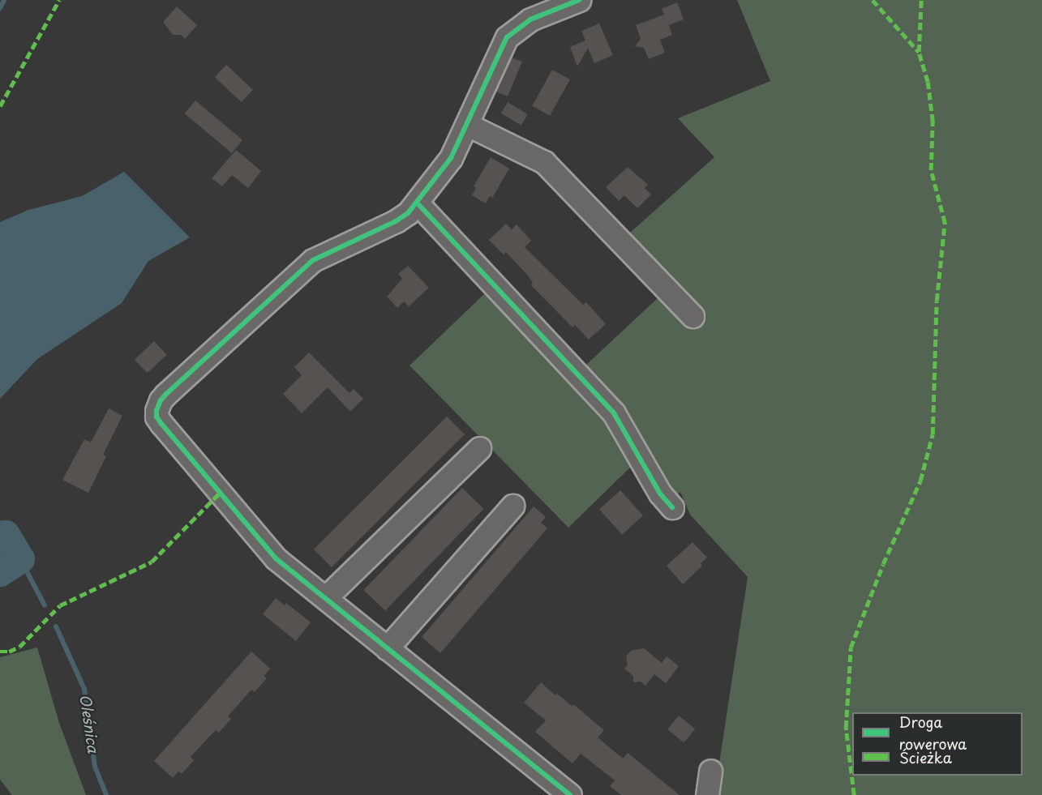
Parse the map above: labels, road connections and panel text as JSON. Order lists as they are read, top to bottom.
{
  "water": ["Oleśnica"],
  "legend": ["Droga rowerowa", "Ścieżka"]
}
